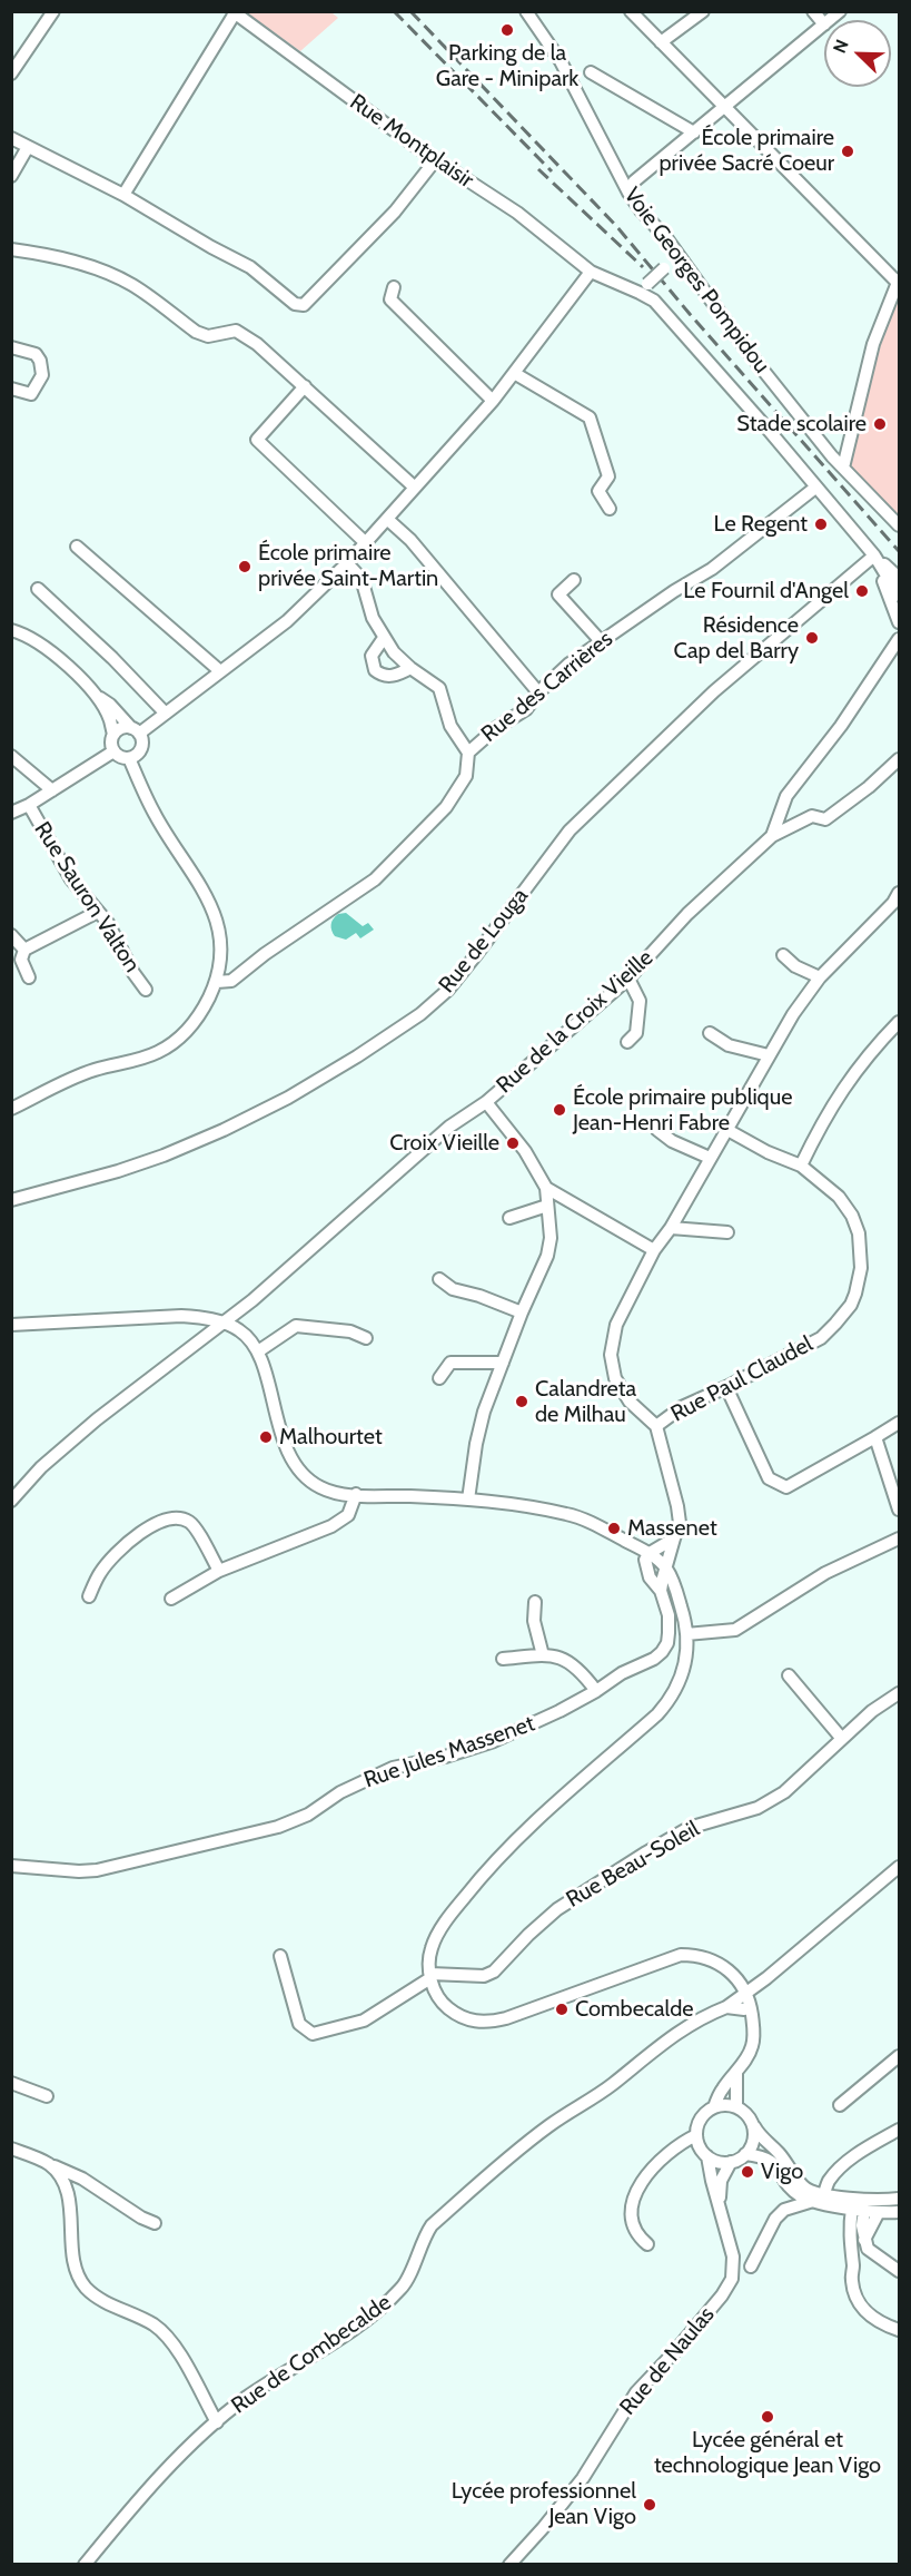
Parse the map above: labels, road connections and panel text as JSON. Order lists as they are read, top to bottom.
{
  "streets": {
    "street": [
      "Rue Montplaisir",
      "Voie Georges Pompidou",
      "Rue des Carrières",
      "Rue Sauron Valton",
      "Rue de Louga",
      "Rue de la Croix Vieille",
      "Rue Paul Claudel",
      "Rue Jules Massenet",
      "Rue Beau-Soleil",
      "Rue de Combecalde",
      "Rue de Naulas"
    ]
  },
  "crossings": [
    ["Rue Montplaisir", "Rue des Carrières"],
    ["Rue Montplaisir", "Rue de Louga"],
    ["Rue Paul Claudel", "Rue Jules Massenet"]
  ],
  "places": [
    "Parking de la Gare - Minipark",
    "École primaire privée Sacré Coeur",
    "Stade scolaire",
    "Le Regent",
    "École primaire privée Saint-Martin",
    "Le Fournil d'Angel",
    "Résidence Cap del Barry",
    "École primaire publique Jean-Henri Fabre",
    "Croix Vieille",
    "Calandreta de Milhau",
    "Malhourtet",
    "Massenet",
    "Combecalde",
    "Vigo",
    "Lycée général et technologique Jean Vigo",
    "Lycée professionnel Jean Vigo"
  ],
  "north": "top left"
}
